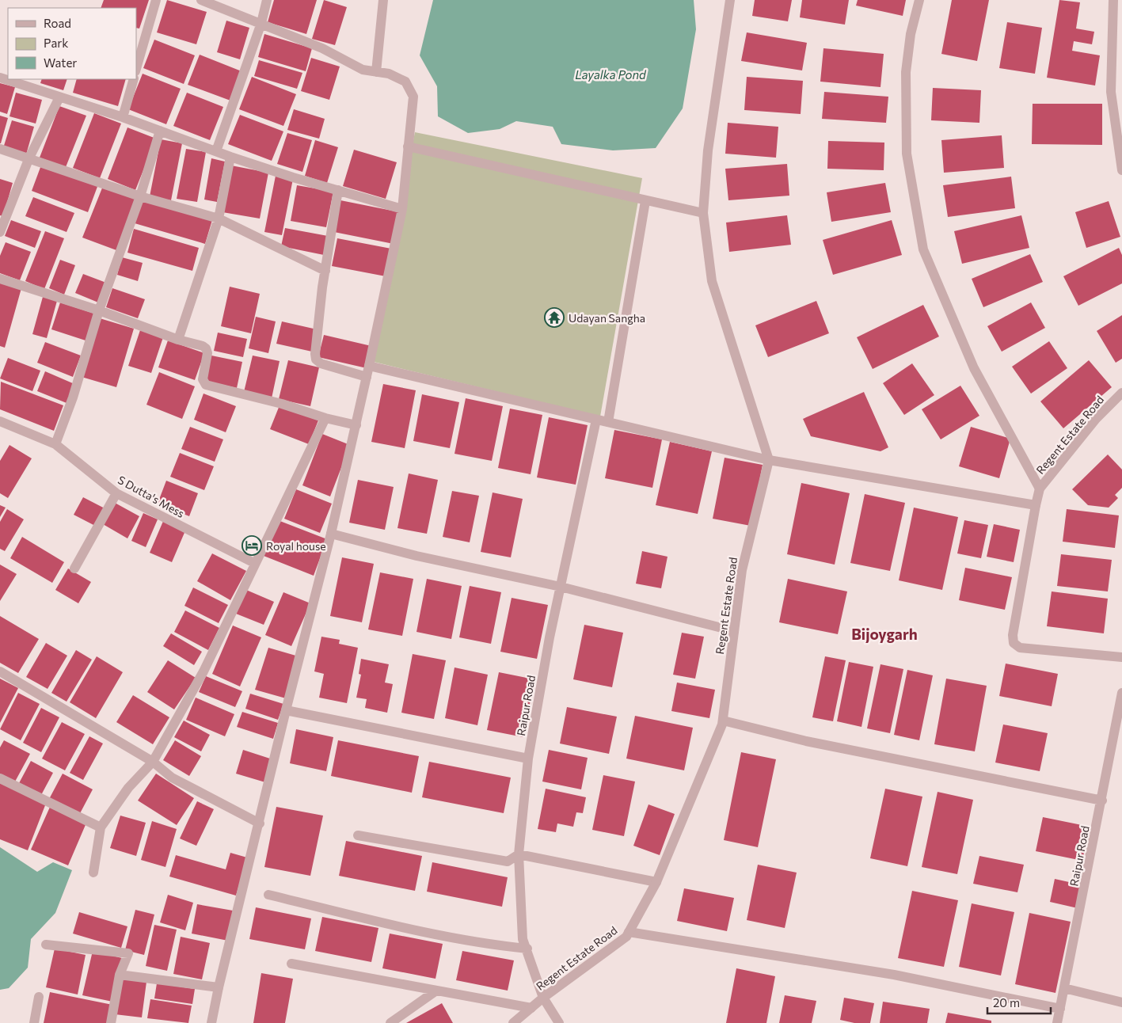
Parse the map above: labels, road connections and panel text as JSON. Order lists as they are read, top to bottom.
{
  "streets": {
    "street": ["Regent Estate Road", "S Dutta's Mess", "Raipur Road"]
  },
  "crossings": [
    ["Regent Estate Road", "Raipur Road"]
  ],
  "districts": ["Bijoygarh"],
  "water": ["Layalka Pond"],
  "places": {
    "temple": ["Udayan Sangha"],
    "hotel": ["Royal house"]
  },
  "legend": ["Road", "Park", "Water"],
  "scale_bar": "20 m"
}
